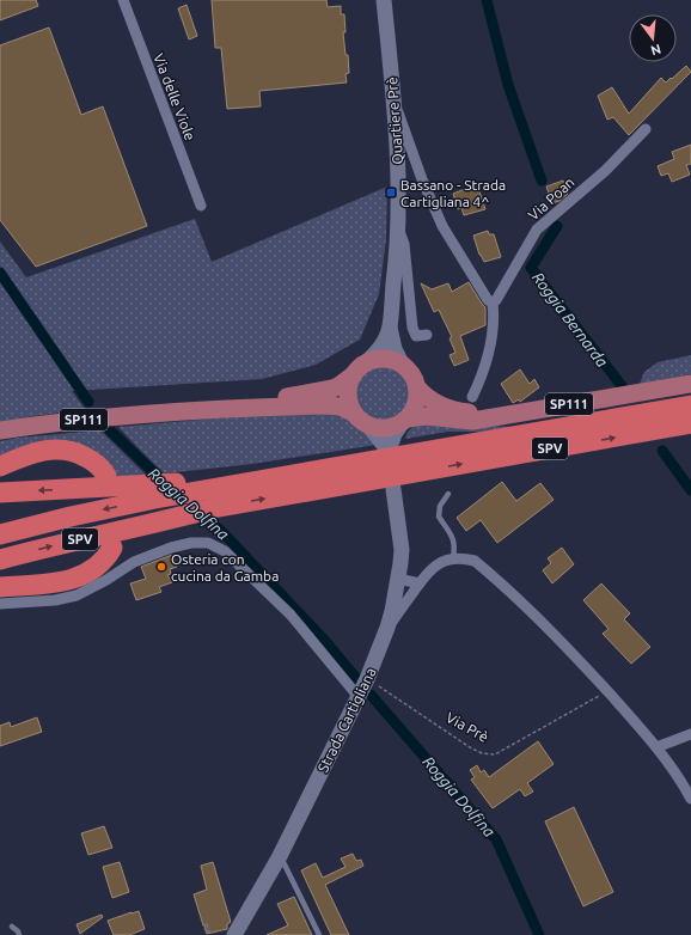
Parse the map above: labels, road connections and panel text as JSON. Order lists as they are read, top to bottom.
{
  "streets": {
    "highway": ["SPV"],
    "main road": ["SP111"],
    "street": [
      "Via delle Viole",
      "Quartiere Prè",
      "Via Poan",
      "Strada Cartigliana"
    ],
    "path": ["Via Prè"]
  },
  "crossings": [
    ["Quartiere Prè", "SP111"],
    ["SPV", "Strada Cartigliana"],
    ["Strada Cartigliana", "Via Prè"]
  ],
  "water": ["Roggia Bernarda", "Roggia Dolfina"],
  "places": {
    "transit": ["Bassano - Strada Cartigliana 4^"],
    "other": ["Osteria con cucina da Gamba"]
  },
  "north": "bottom"
}
